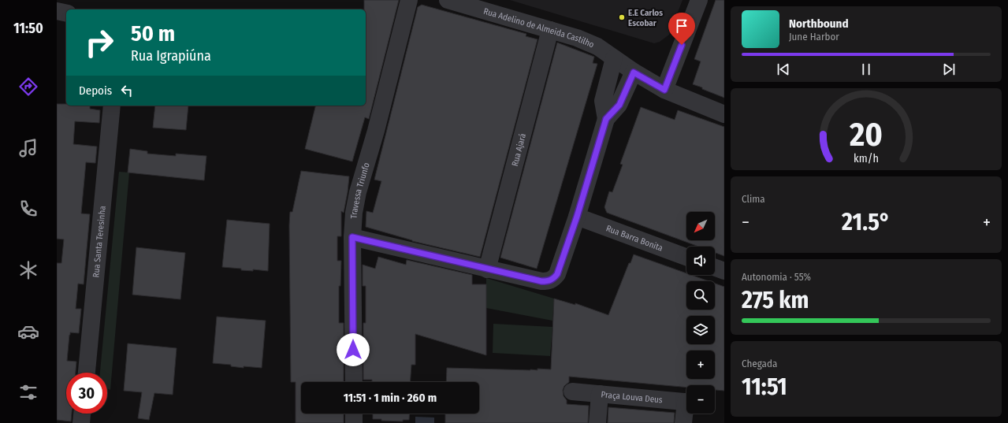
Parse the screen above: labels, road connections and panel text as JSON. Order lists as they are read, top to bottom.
{
  "streets": {
    "street": [
      "Rua Adelino de Almeida Castilho",
      "Rua Ajará",
      "Travessa Triunfo",
      "Rua Barra Bonita",
      "Rua Santa Teresinha",
      "Praça Louva Deus"
    ]
  },
  "crossings": [
    ["Rua Adelino de Almeida Castilho", "Rua Ajará"]
  ],
  "places": ["E.E Carlos Escobar"],
  "north": "bottom left",
  "page": {
    "tabs": "11:50",
    "turn": ["50 m", "Rua Igrapiúna"],
    "song": ["Northbound", "June Harbor"],
    "then": "Depois",
    "tile": [
      "Clima",
      ["Autonomia · 55%", "275 km"],
      ["Chegada", "11:51"]
    ],
    "heat": ["−", "21.5°", "+"],
    "map_buttons": ["+", "−"],
    "limit": "30",
    "trip": "11:51 · 1 min · 260 m",
    "gauge": ["20", "km/h"]
  }
}
